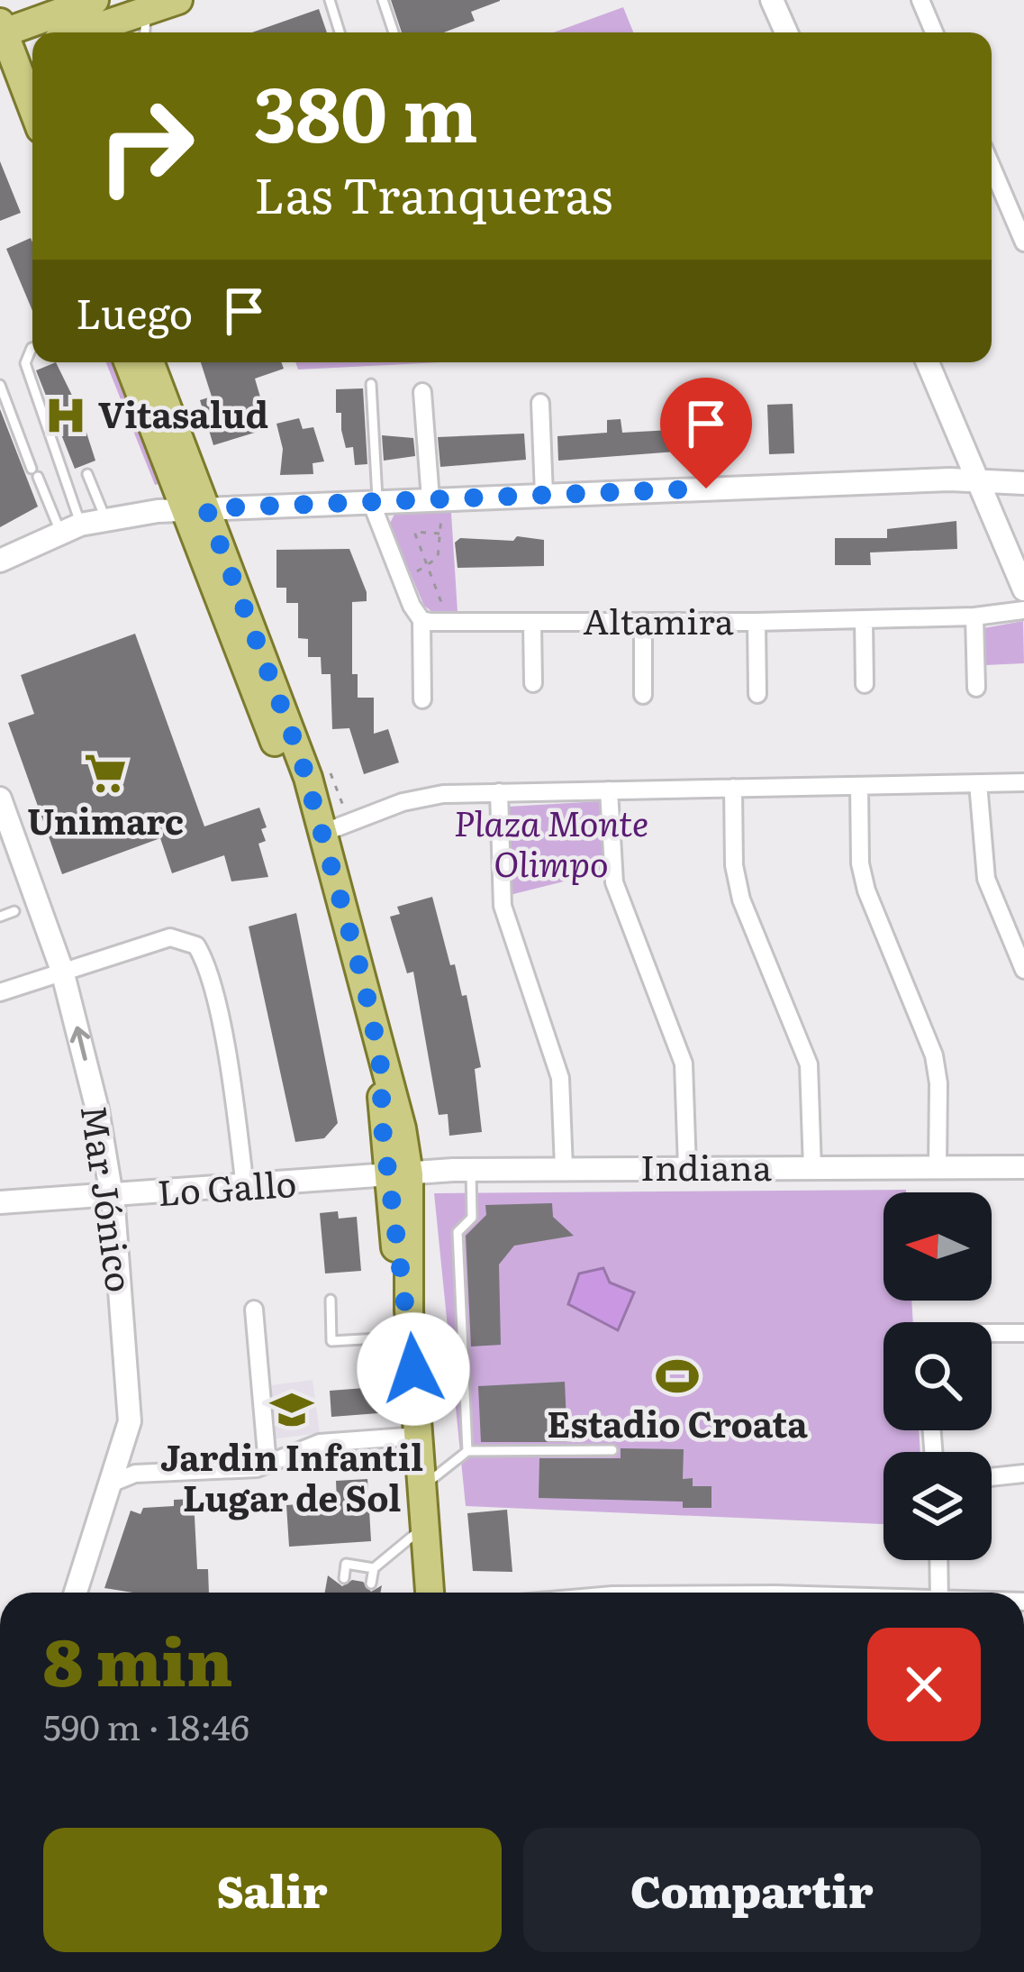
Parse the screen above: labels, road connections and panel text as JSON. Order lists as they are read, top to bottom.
{
  "streets": {
    "street": [
      "Altamira",
      "Indiana",
      "Lo Gallo",
      "Mar Jónico"
    ]
  },
  "crossings": [
    ["Indiana", "Lo Gallo"],
    ["Lo Gallo", "Mar Jónico"]
  ],
  "parks": ["Plaza Monte Olimpo"],
  "places": {
    "hospital": ["Vitasalud"],
    "supermarket": ["Unimarc"],
    "sports": ["Estadio Croata"],
    "school or university": ["Jardin Infantil Lugar de Sol"]
  },
  "north": "left",
  "page": {
    "turn": ["380 m", "Las Tranqueras"],
    "then": "Luego",
    "heading": ["8 min", "590 m · 18:46"],
    "buttons": ["Salir", "Compartir"]
  }
}
